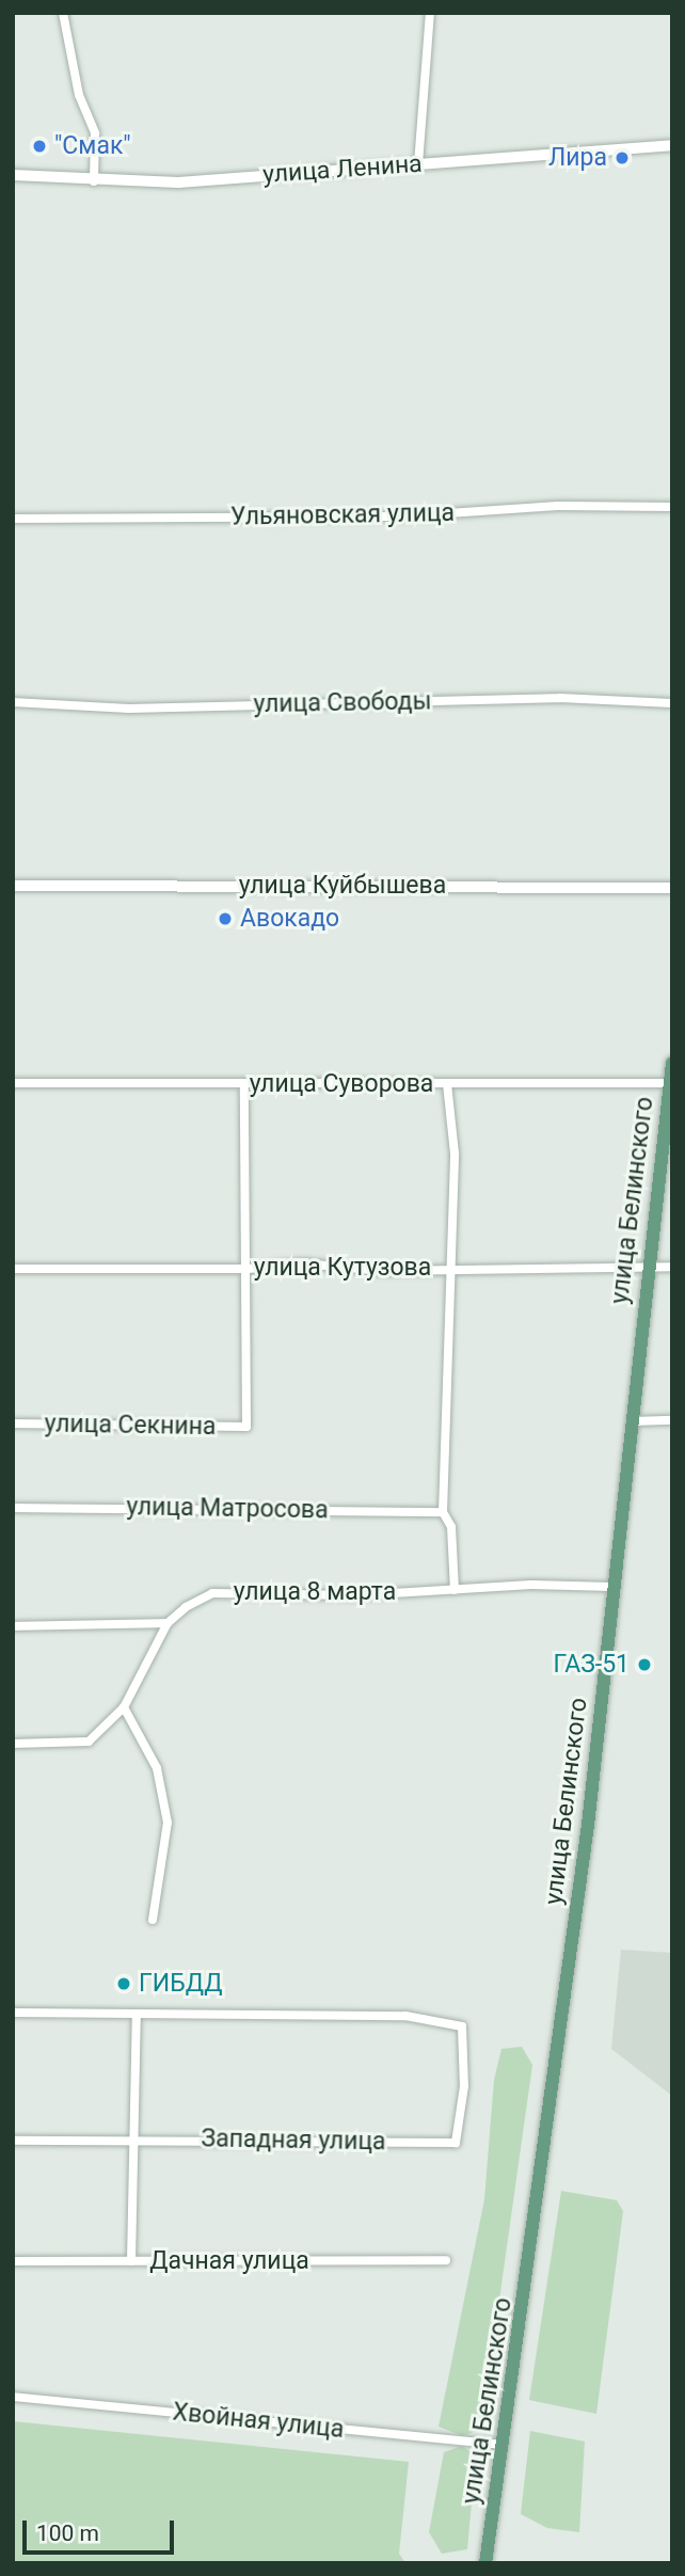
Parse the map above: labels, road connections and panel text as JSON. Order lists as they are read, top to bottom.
{
  "streets": {
    "main road": ["улица Ленина", "улица Куйбышева", "улица Белинского"],
    "street": [
      "Ульяновская улица",
      "улица Свободы",
      "улица Суворова",
      "улица Кутузова",
      "улица Секнина",
      "улица Матросова",
      "улица 8 марта",
      "Западная улица",
      "Дачная улица",
      "Хвойная улица"
    ]
  },
  "crossings": [
    ["улица Суворова", "улица Белинского"],
    ["улица Белинского", "улица Кутузова"],
    ["улица Белинского", "улица 8 марта"],
    ["улица Белинского", "Хвойная улица"],
    ["улица Кутузова", "улица Секнина"]
  ],
  "places": [
    "\"Смак\"",
    "Лира",
    "Авокадо",
    "ГАЗ-51",
    "ГИБДД"
  ],
  "scale_bar": "100 m"
}
